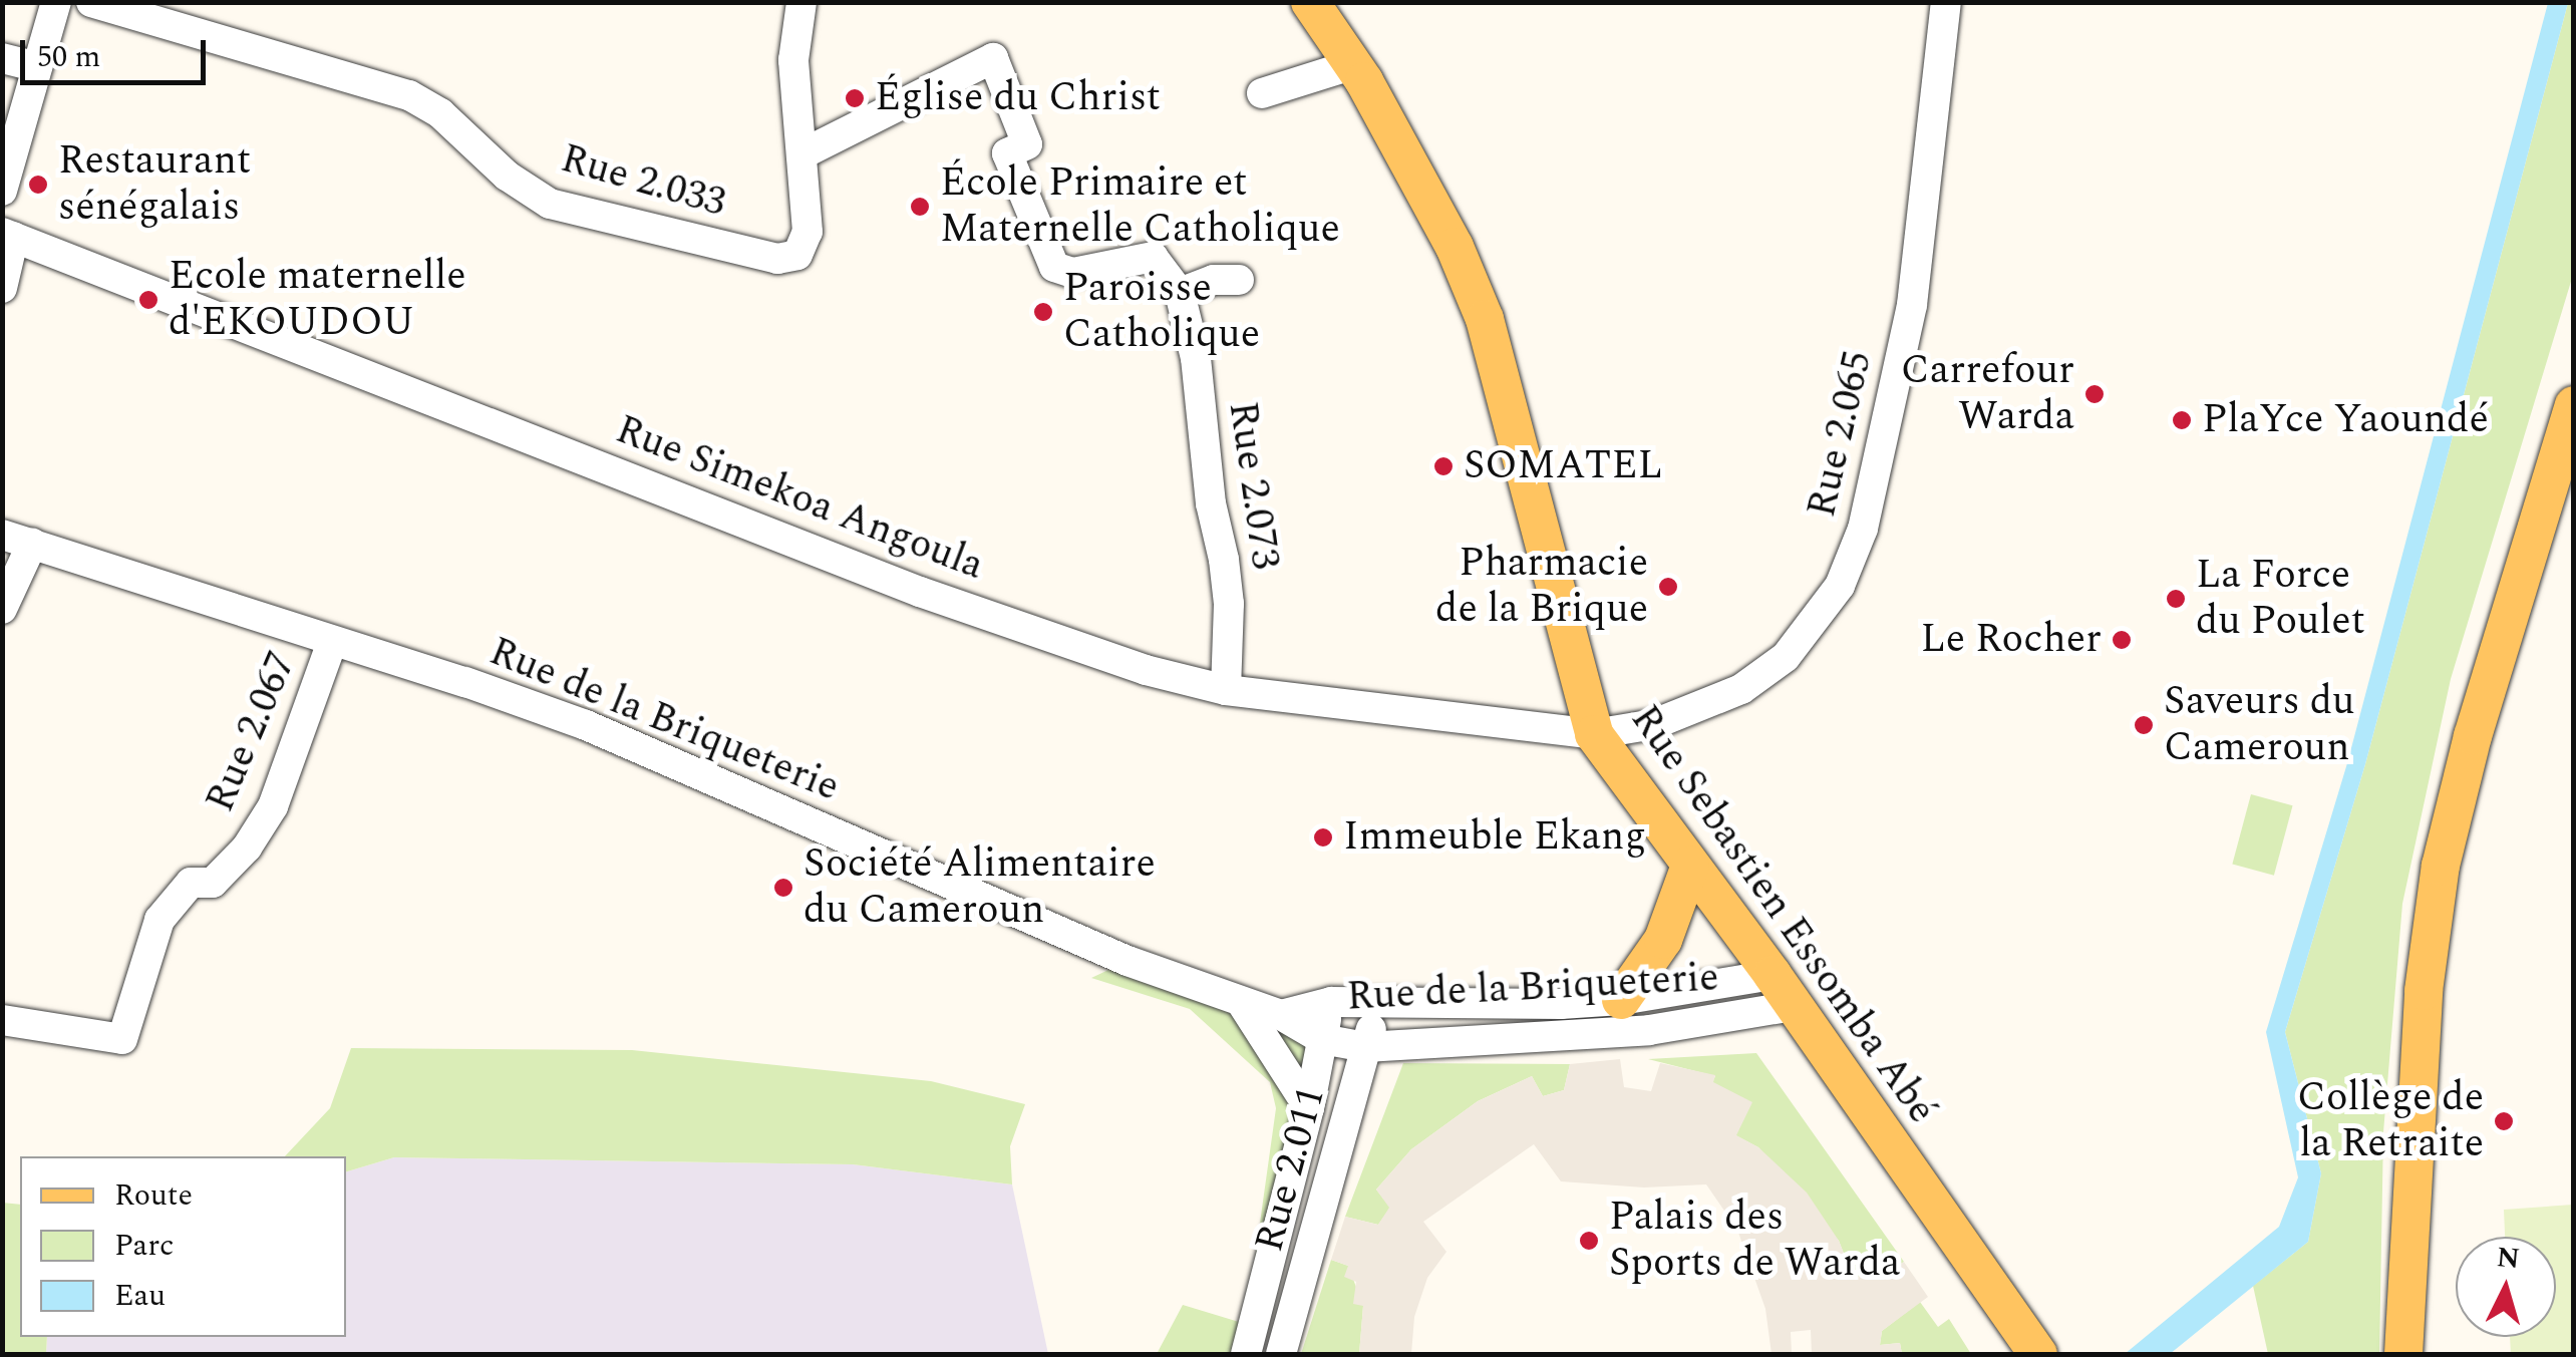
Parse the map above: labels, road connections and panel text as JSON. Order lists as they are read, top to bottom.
{
  "streets": {
    "main road": ["Rue Sebastien Essomba Abé"],
    "street": [
      "Rue 2.033",
      "Rue 2.065",
      "Rue 2.073",
      "Rue Simekoa Angoula",
      "Rue de la Briqueterie",
      "Rue 2.067",
      "Rue 2.011"
    ]
  },
  "crossings": [
    ["Rue 2.065", "Rue Simekoa Angoula"],
    ["Rue 2.065", "Rue Sebastien Essomba Abé"],
    ["Rue 2.073", "Rue Simekoa Angoula"],
    ["Rue Simekoa Angoula", "Rue Sebastien Essomba Abé"],
    ["Rue de la Briqueterie", "Rue 2.067"],
    ["Rue de la Briqueterie", "Rue Sebastien Essomba Abé"],
    ["Rue de la Briqueterie", "Rue 2.011"]
  ],
  "places": [
    "Église du Christ",
    "Restaurant sénégalais",
    "École Primaire et Maternelle Catholique",
    "Ecole maternelle d'EKOUDOU",
    "Paroisse Catholique",
    "Carrefour Warda",
    "PlaYce Yaoundé",
    "SOMATEL",
    "Pharmacie de la Brique",
    "La Force du Poulet",
    "Le Rocher",
    "Saveurs du Cameroun",
    "Immeuble Ekang",
    "Société Alimentaire du Cameroun",
    "Collège de la Retraite",
    "Palais des Sports de Warda"
  ],
  "legend": ["Route", "Parc", "Eau"],
  "scale_bar": "50 m",
  "north": "top"
}
